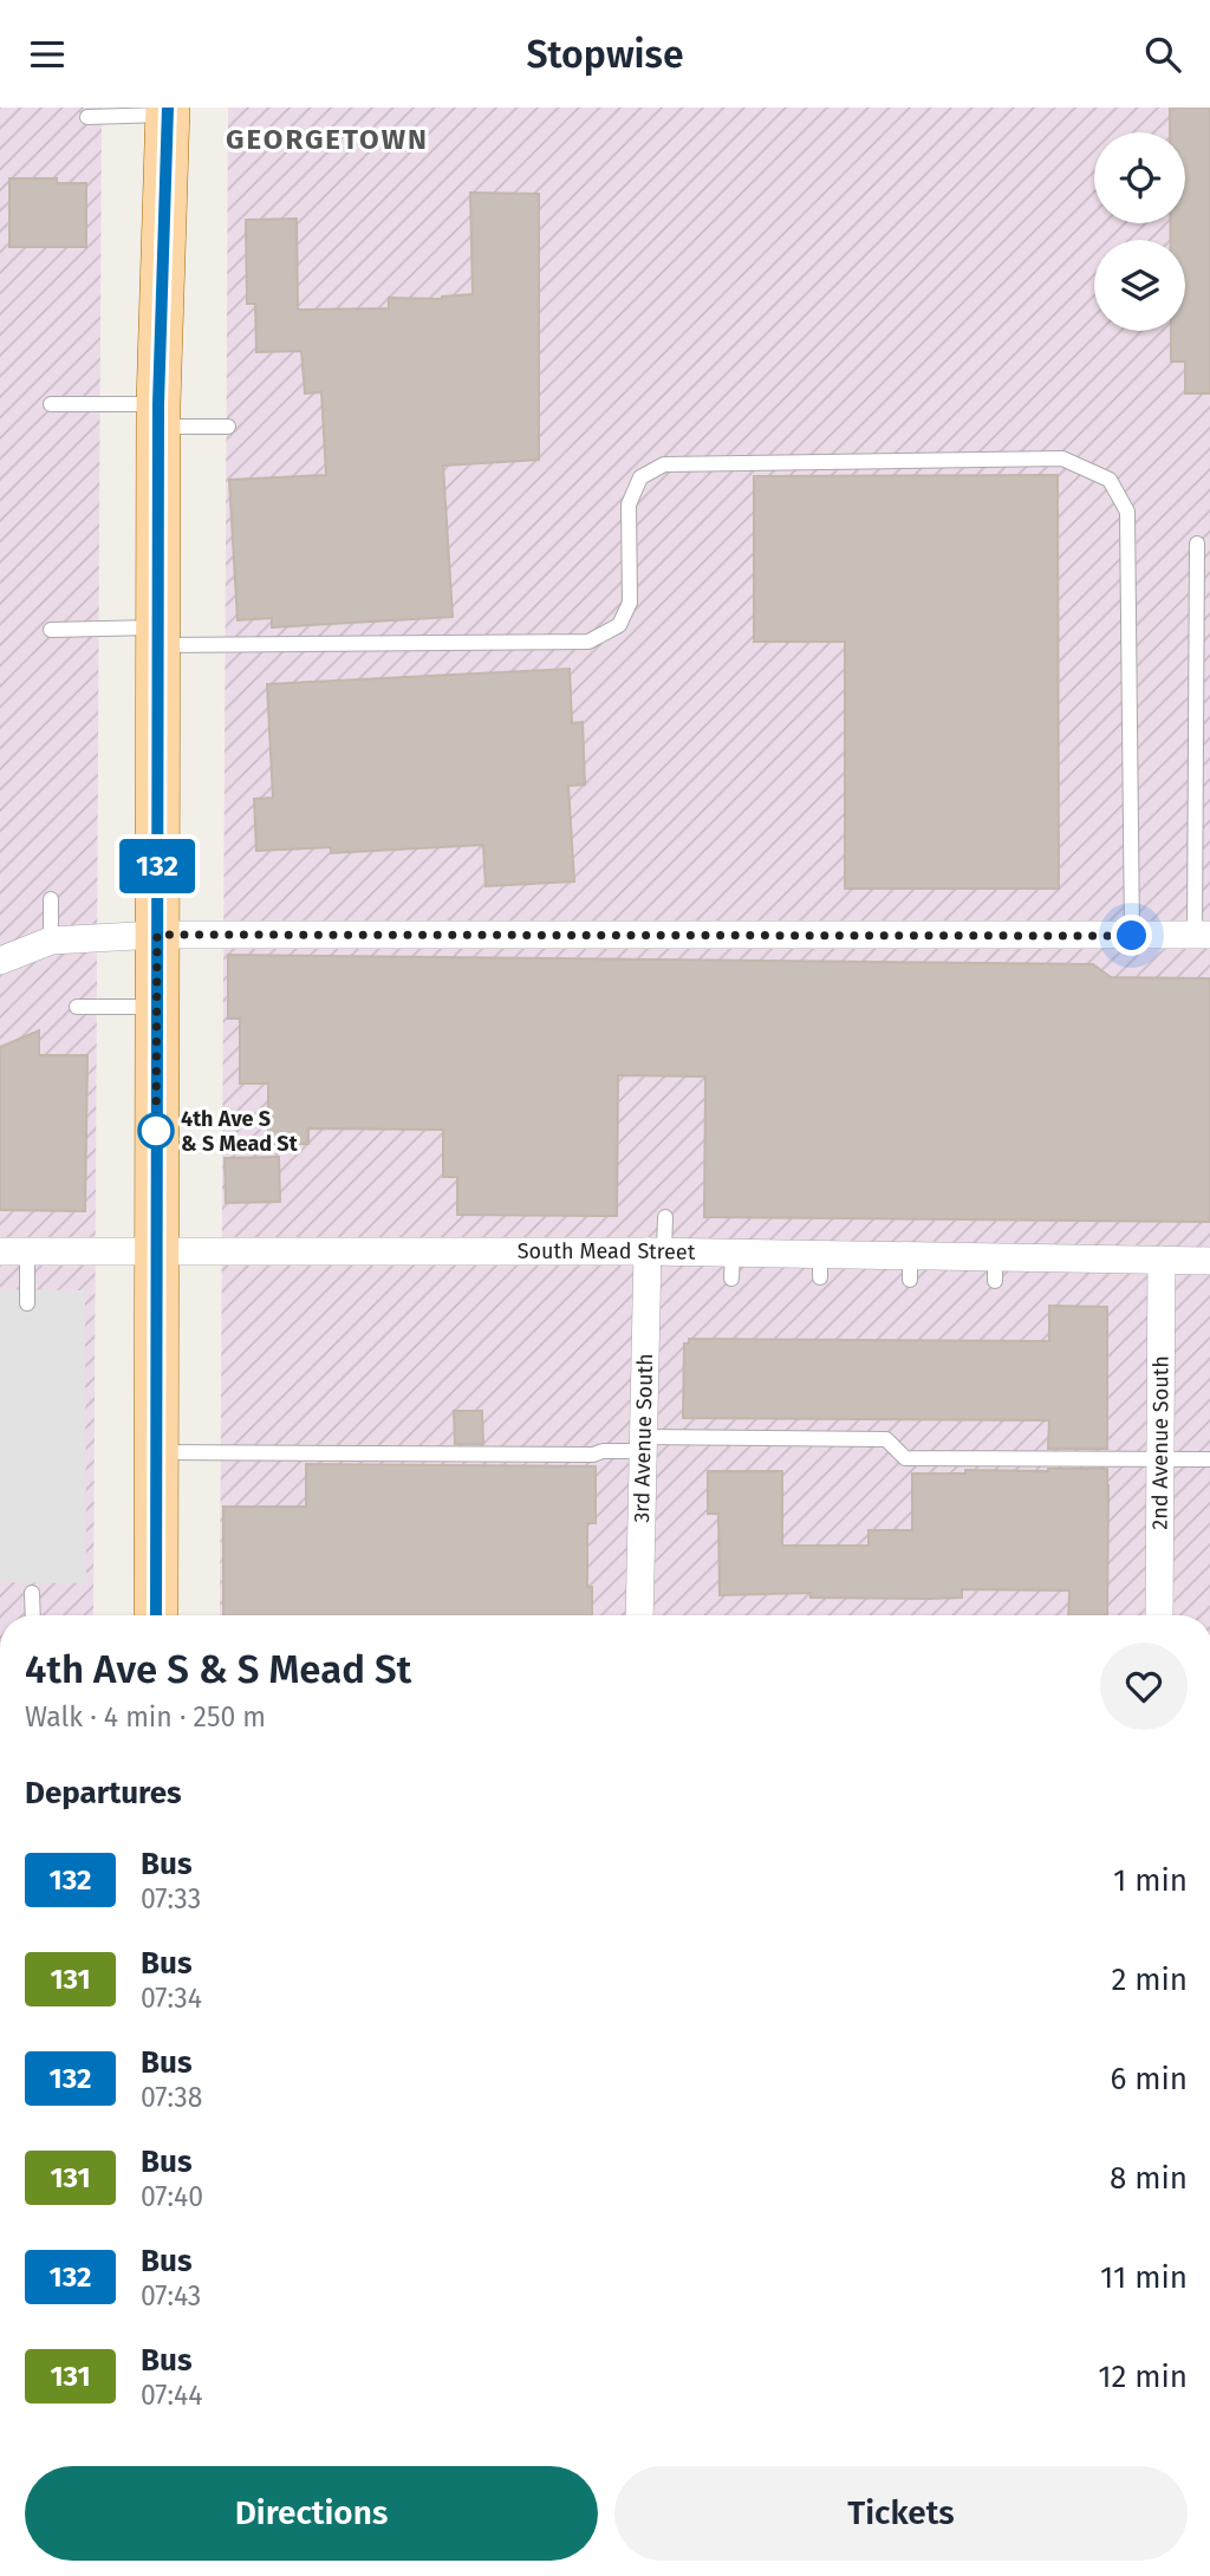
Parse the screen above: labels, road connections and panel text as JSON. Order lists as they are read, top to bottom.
{
  "streets": {
    "street": ["South Mead Street", "3rd Avenue South", "2nd Avenue South"]
  },
  "crossings": [
    ["South Mead Street", "3rd Avenue South"],
    ["South Mead Street", "2nd Avenue South"]
  ],
  "districts": ["GEORGETOWN"],
  "places": ["4th Ave S & S Mead St"],
  "lines": ["bus line 132"],
  "page": {
    "header": "Stopwise",
    "on_map": "132",
    "heading": [
      ["4th Ave S & S Mead St", "Walk · 4 min · 250 m"],
      "Departures"
    ],
    "list": [
      {
        "mark": "132",
        "name": "Bus",
        "note": "07:33",
        "value": "1 min"
      },
      {
        "mark": "131",
        "name": "Bus",
        "note": "07:34",
        "value": "2 min"
      },
      {
        "mark": "132",
        "name": "Bus",
        "note": "07:38",
        "value": "6 min"
      },
      {
        "mark": "131",
        "name": "Bus",
        "note": "07:40",
        "value": "8 min"
      },
      {
        "mark": "132",
        "name": "Bus",
        "note": "07:43",
        "value": "11 min"
      },
      {
        "mark": "131",
        "name": "Bus",
        "note": "07:44",
        "value": "12 min"
      }
    ],
    "buttons": ["Directions", "Tickets"]
  }
}
